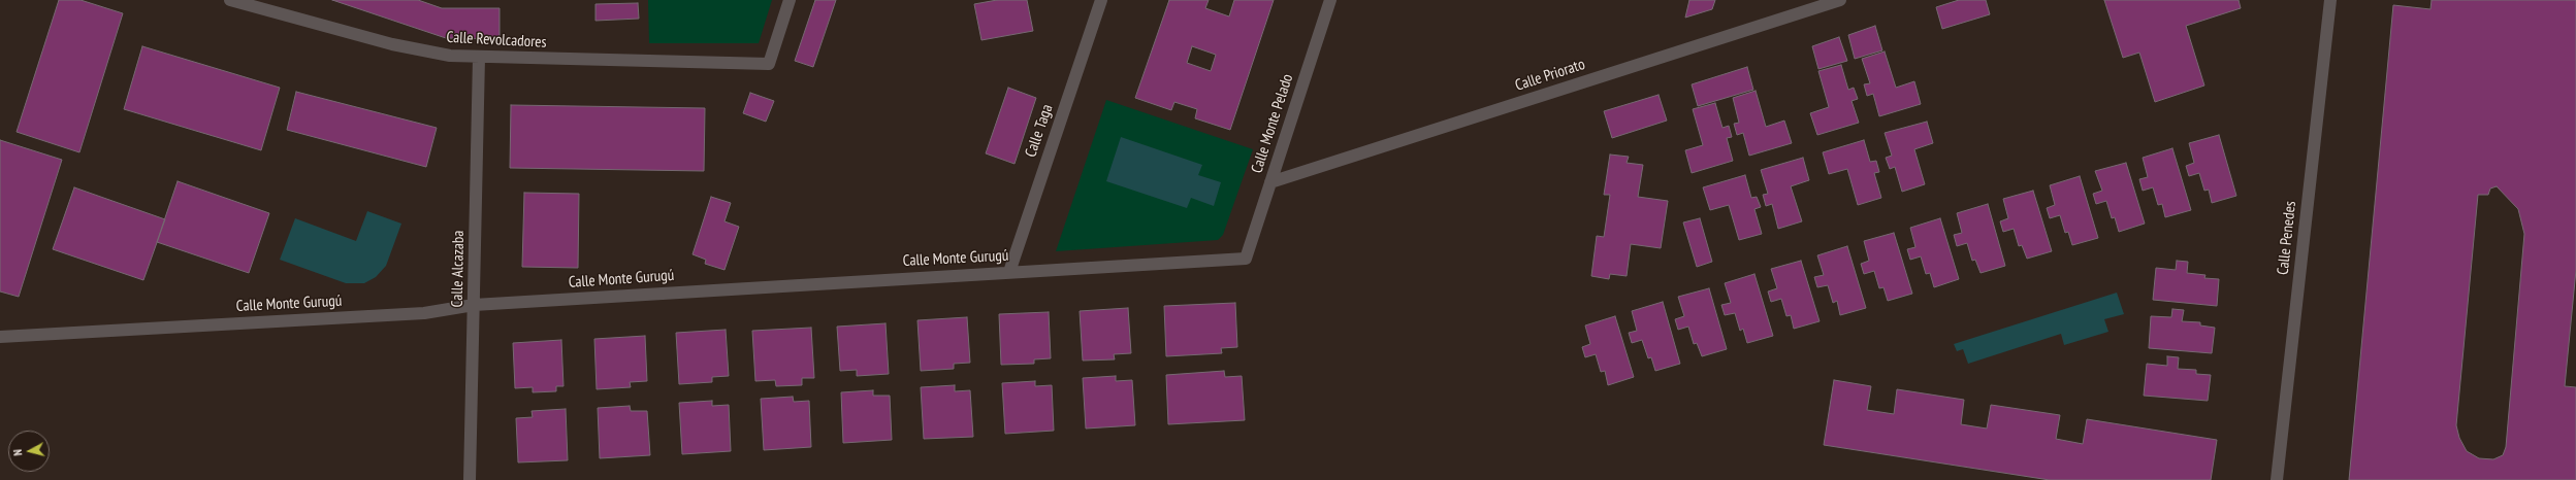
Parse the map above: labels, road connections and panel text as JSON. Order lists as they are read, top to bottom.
{
  "streets": {
    "street": [
      "Calle Revolcadores",
      "Calle Priorato",
      "Calle Monte Pelado",
      "Calle Taga",
      "Calle Penedes",
      "Calle Monte Gurugú",
      "Calle Alcazaba"
    ]
  },
  "crossings": [
    ["Calle Revolcadores", "Calle Alcazaba"],
    ["Calle Priorato", "Calle Monte Pelado"],
    ["Calle Monte Pelado", "Calle Monte Gurugú"],
    ["Calle Taga", "Calle Monte Gurugú"],
    ["Calle Monte Gurugú", "Calle Alcazaba"]
  ],
  "north": "left"
}
